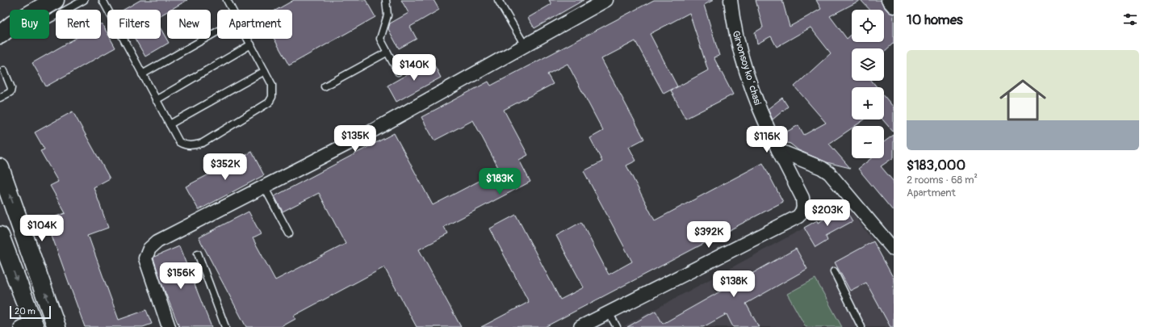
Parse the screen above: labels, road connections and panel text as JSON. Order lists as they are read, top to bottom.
{
  "streets": {
    "street": ["Girvonsoy koʻchasi"]
  },
  "scale_bar": "20 m",
  "page": {
    "heading": "10 homes",
    "map_buttons": ["+", "−"],
    "chip": [
      "Buy",
      "Rent",
      "Filters",
      "New",
      "Apartment"
    ],
    "list": [
      {
        "name": "$183,000",
        "note": "2 rooms · 68 m² · Apartment"
      }
    ],
    "price": [
      "$140K",
      "$135K",
      "$116K",
      "$352K",
      "$183K",
      "$203K",
      "$104K",
      "$392K",
      "$156K",
      "$138K"
    ],
    "scale": "20 m"
  }
}
